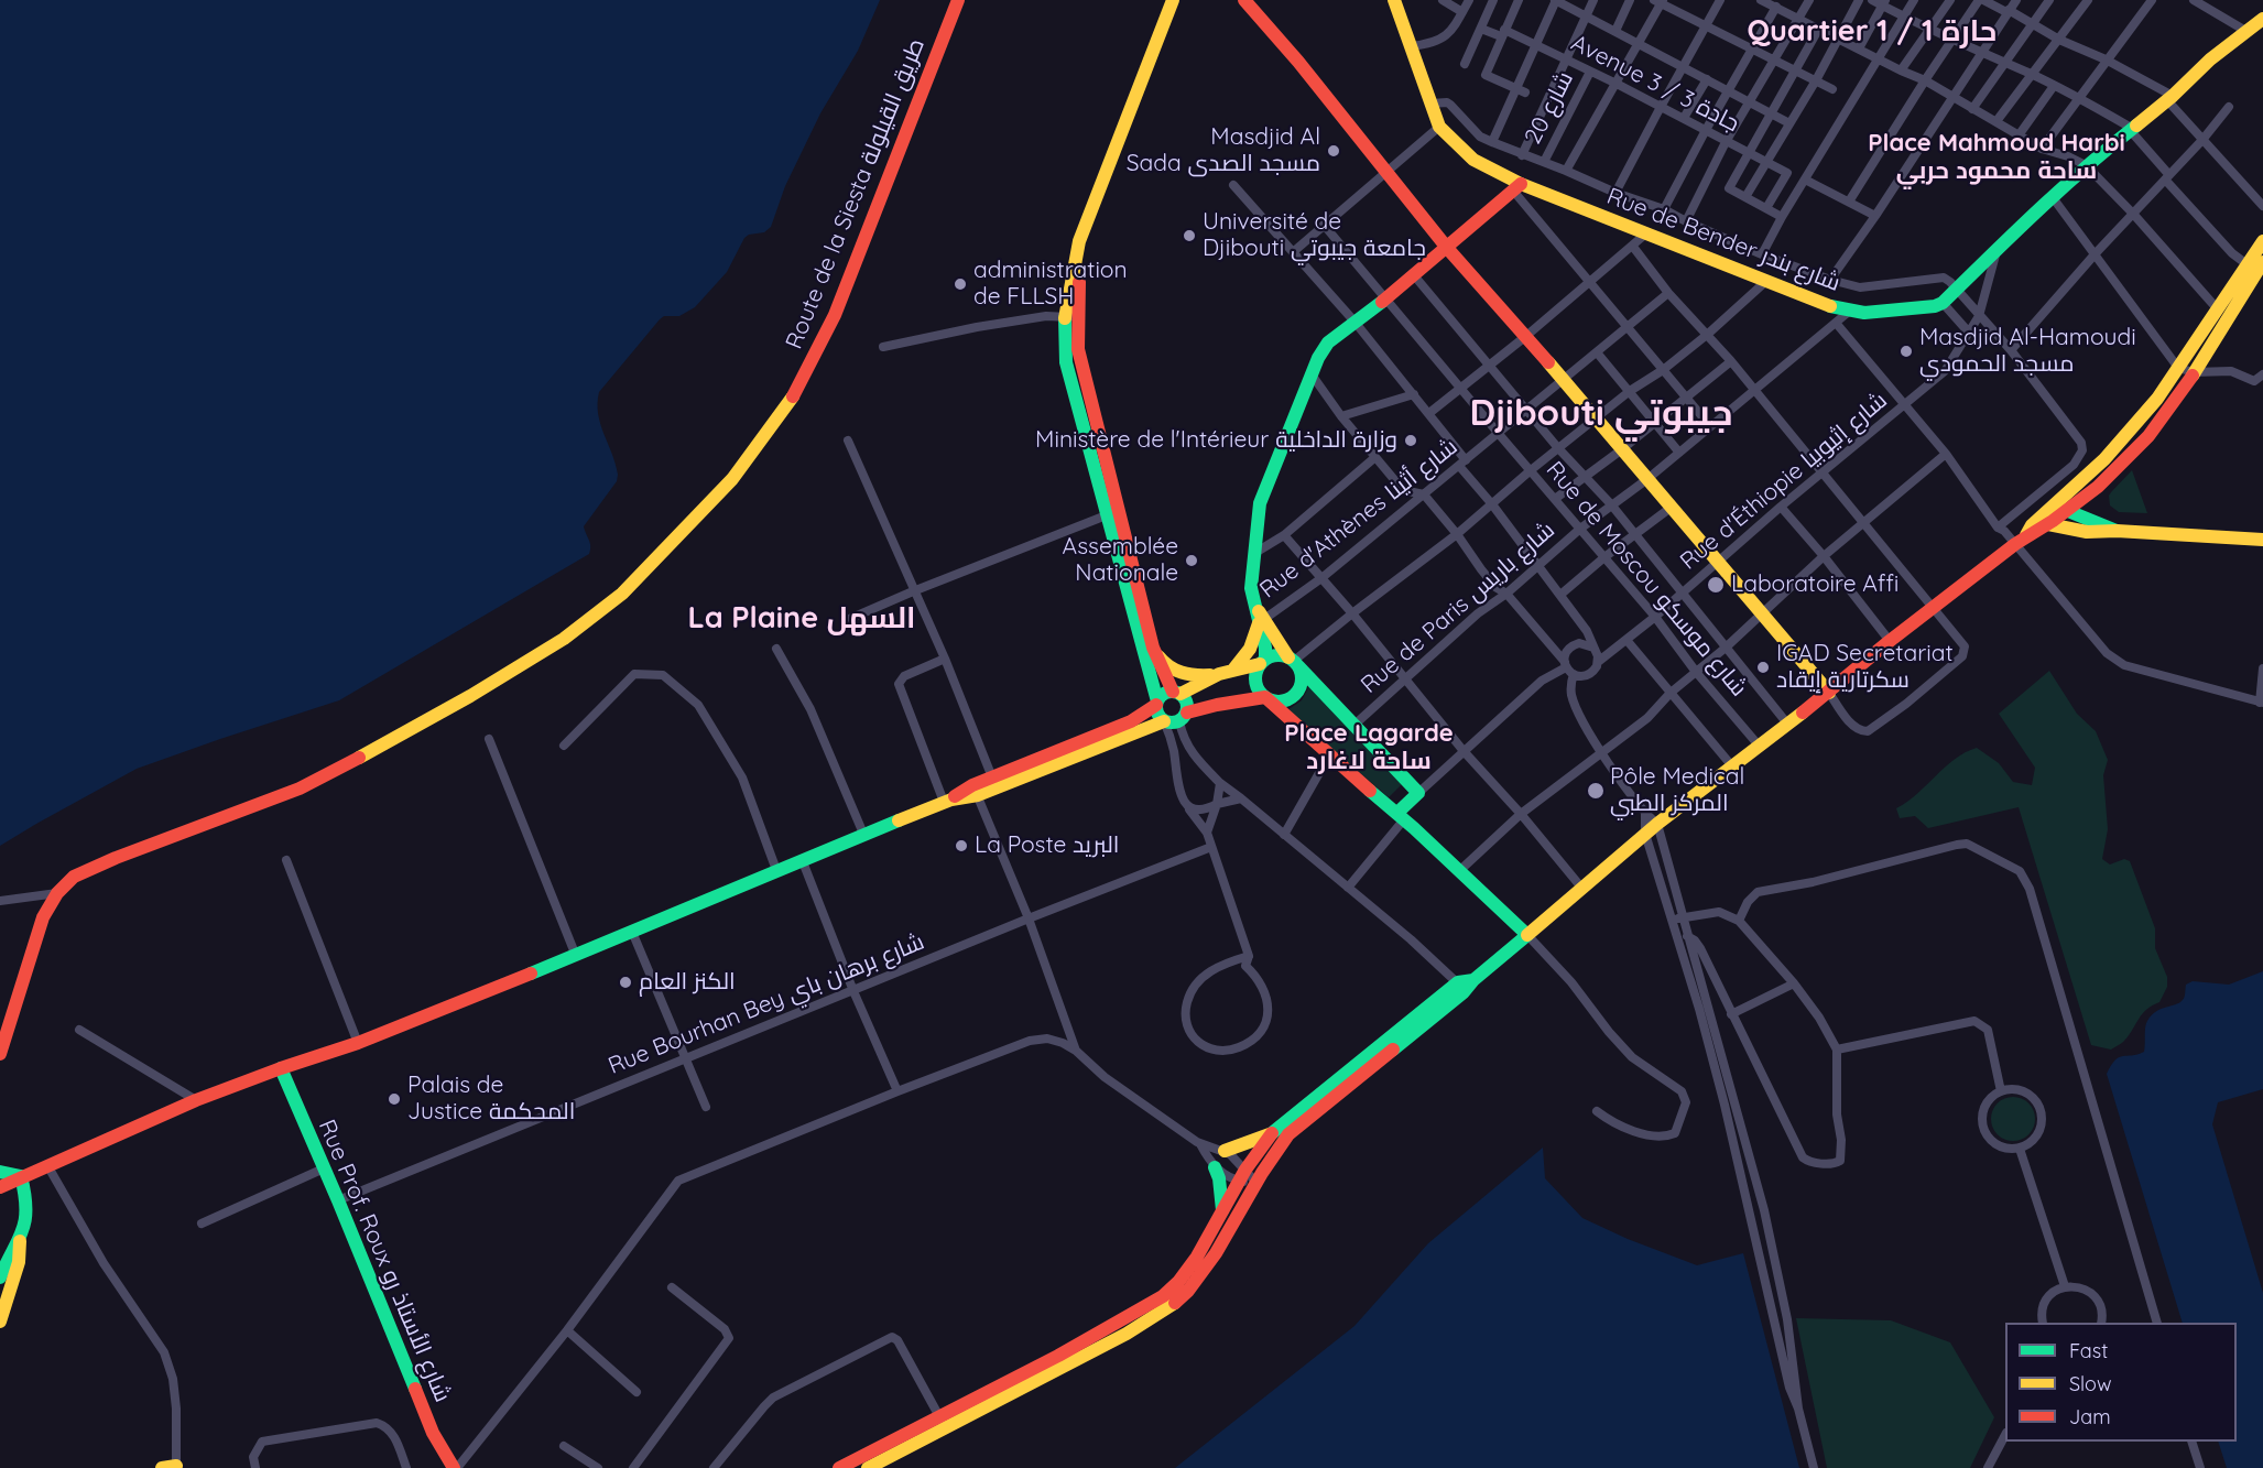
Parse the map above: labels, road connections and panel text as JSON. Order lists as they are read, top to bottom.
{
  "streets": {
    "main road": ["Route de la Siesta طريق القيلولة", "Rue de Bender شارع بندر", "Rue Prof. Roux شارع الأستاذ رو"],
    "street": [
      "Avenue 3 / جادة 3",
      "شارع 20",
      "Rue d'Éthiopie شارع إثيوبيا",
      "Rue d'Athènes شارع أثينا",
      "Rue de Moscou شارع موسكو",
      "Rue de Paris شارع باريس",
      "Rue Bourhan Bey شارع برهان باي"
    ]
  },
  "crossings": [
    ["Avenue 3 / جادة 3", "شارع 20"],
    ["Rue de Bender شارع بندر", "Rue de Paris شارع باريس"],
    ["Rue d'Éthiopie شارع إثيوبيا", "Rue de Moscou شارع موسكو"],
    ["Rue d'Athènes شارع أثينا", "Rue de Moscou شارع موسكو"],
    ["Rue de Moscou شارع موسكو", "Rue de Paris شارع باريس"],
    ["Rue Bourhan Bey شارع برهان باي", "Rue Prof. Roux شارع الأستاذ رو"]
  ],
  "districts": [
    "Quartier 1 / حارة 1",
    "Place Mahmoud Harbi ساحة محمود حربي",
    "Djibouti جيبوتي",
    "La Plaine السهل",
    "Place Lagarde ساحة لاغارد"
  ],
  "places": [
    "Masdjid Al Sada مسجد الصدى",
    "Université de Djibouti جامعة جيبوتي",
    "administration de FLLSH",
    "Masdjid Al-Hamoudi مسجد الحمودي",
    "Ministère de l'Intérieur وزارة الداخلية",
    "Assemblée Nationale",
    "Laboratoire Affi",
    "IGAD Secretariat سكرتارية إيقاد",
    "Pôle Medical المركز الطبي",
    "La Poste البريد",
    "الكنز العام",
    "Palais de Justice المحكمة"
  ],
  "legend": ["Fast", "Slow", "Jam"]
}
